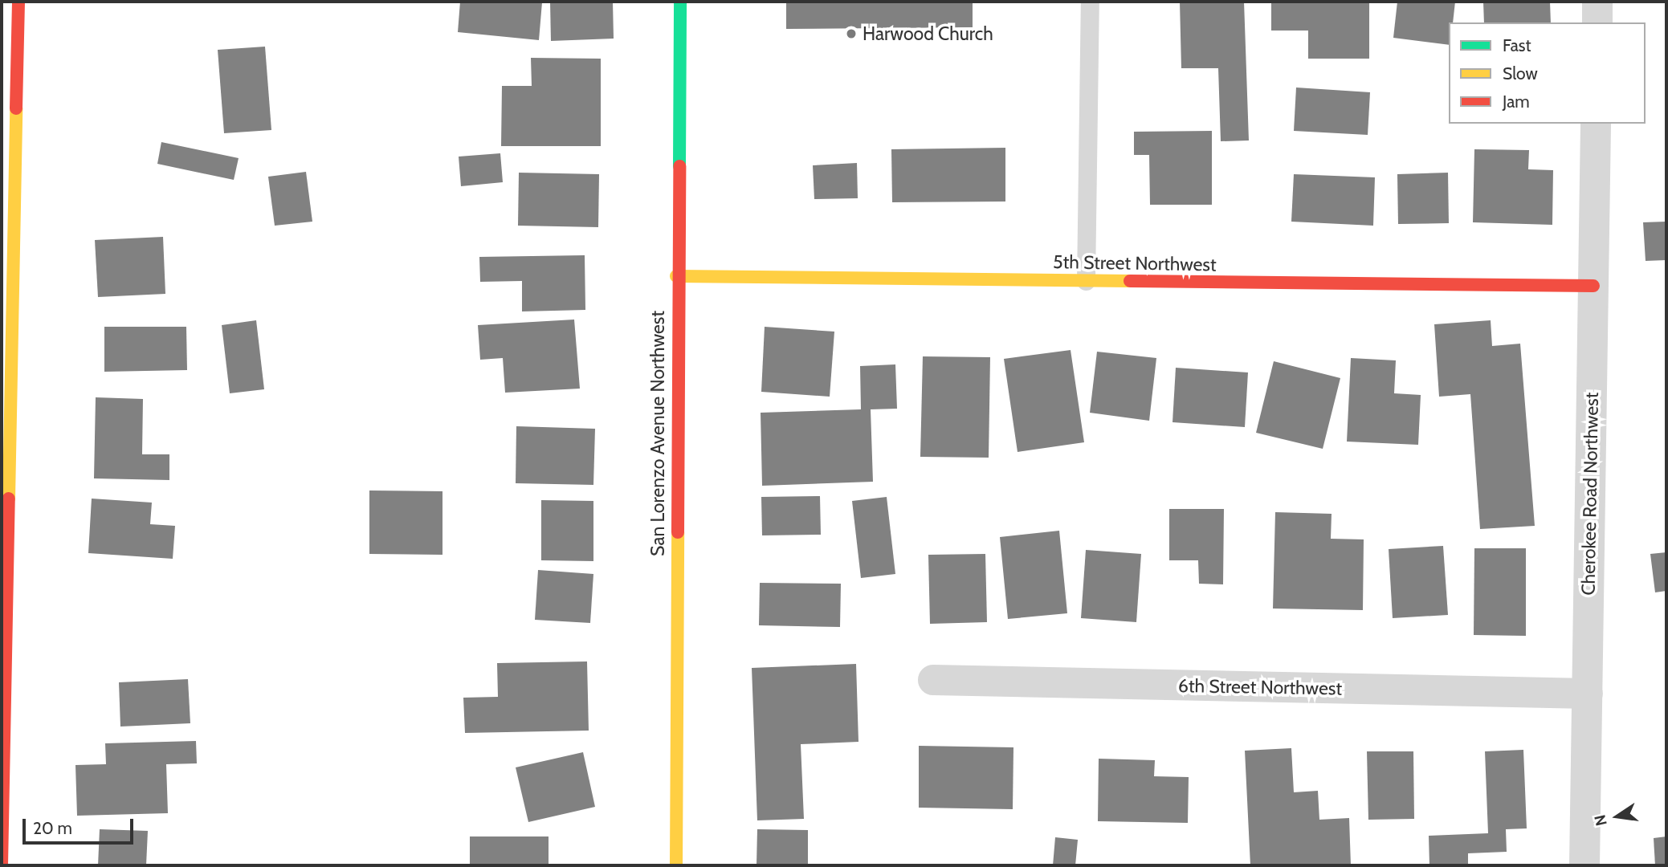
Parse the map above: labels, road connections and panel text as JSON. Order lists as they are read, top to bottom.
{
  "streets": {
    "street": [
      "5th Street Northwest",
      "San Lorenzo Avenue Northwest",
      "Cherokee Road Northwest",
      "6th Street Northwest"
    ]
  },
  "crossings": [
    ["5th Street Northwest", "San Lorenzo Avenue Northwest"],
    ["5th Street Northwest", "Cherokee Road Northwest"],
    ["Cherokee Road Northwest", "6th Street Northwest"]
  ],
  "places": ["Harwood Church"],
  "legend": ["Fast", "Slow", "Jam"],
  "scale_bar": "20 m",
  "north": "left"
}
